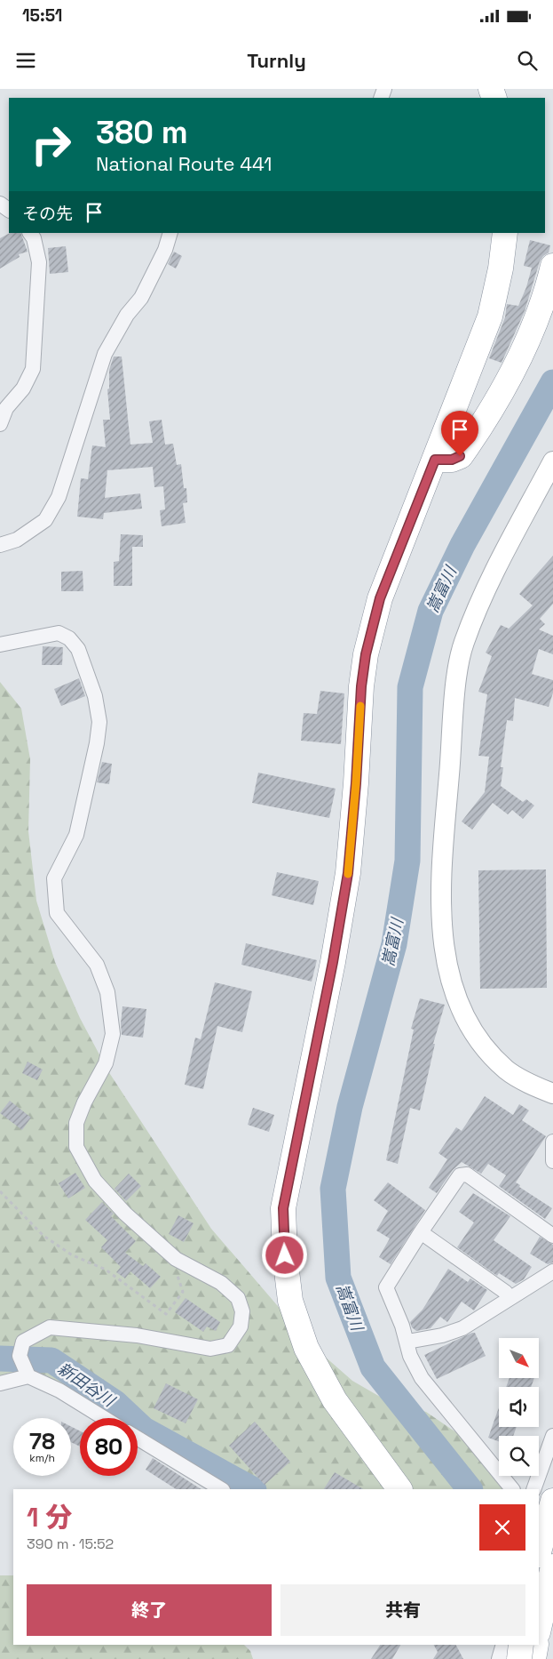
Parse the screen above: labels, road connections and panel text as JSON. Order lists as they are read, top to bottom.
{
  "water": ["嵩富川", "新田谷川"],
  "north": "bottom right",
  "page": {
    "status": "15:51",
    "header": "Turnly",
    "turn": ["380 m", "National Route 441"],
    "then": "その先",
    "speed": "78 km/h",
    "limit": "80",
    "heading": ["1 分", "390 m · 15:52"],
    "buttons": ["終了", "共有"]
  }
}
